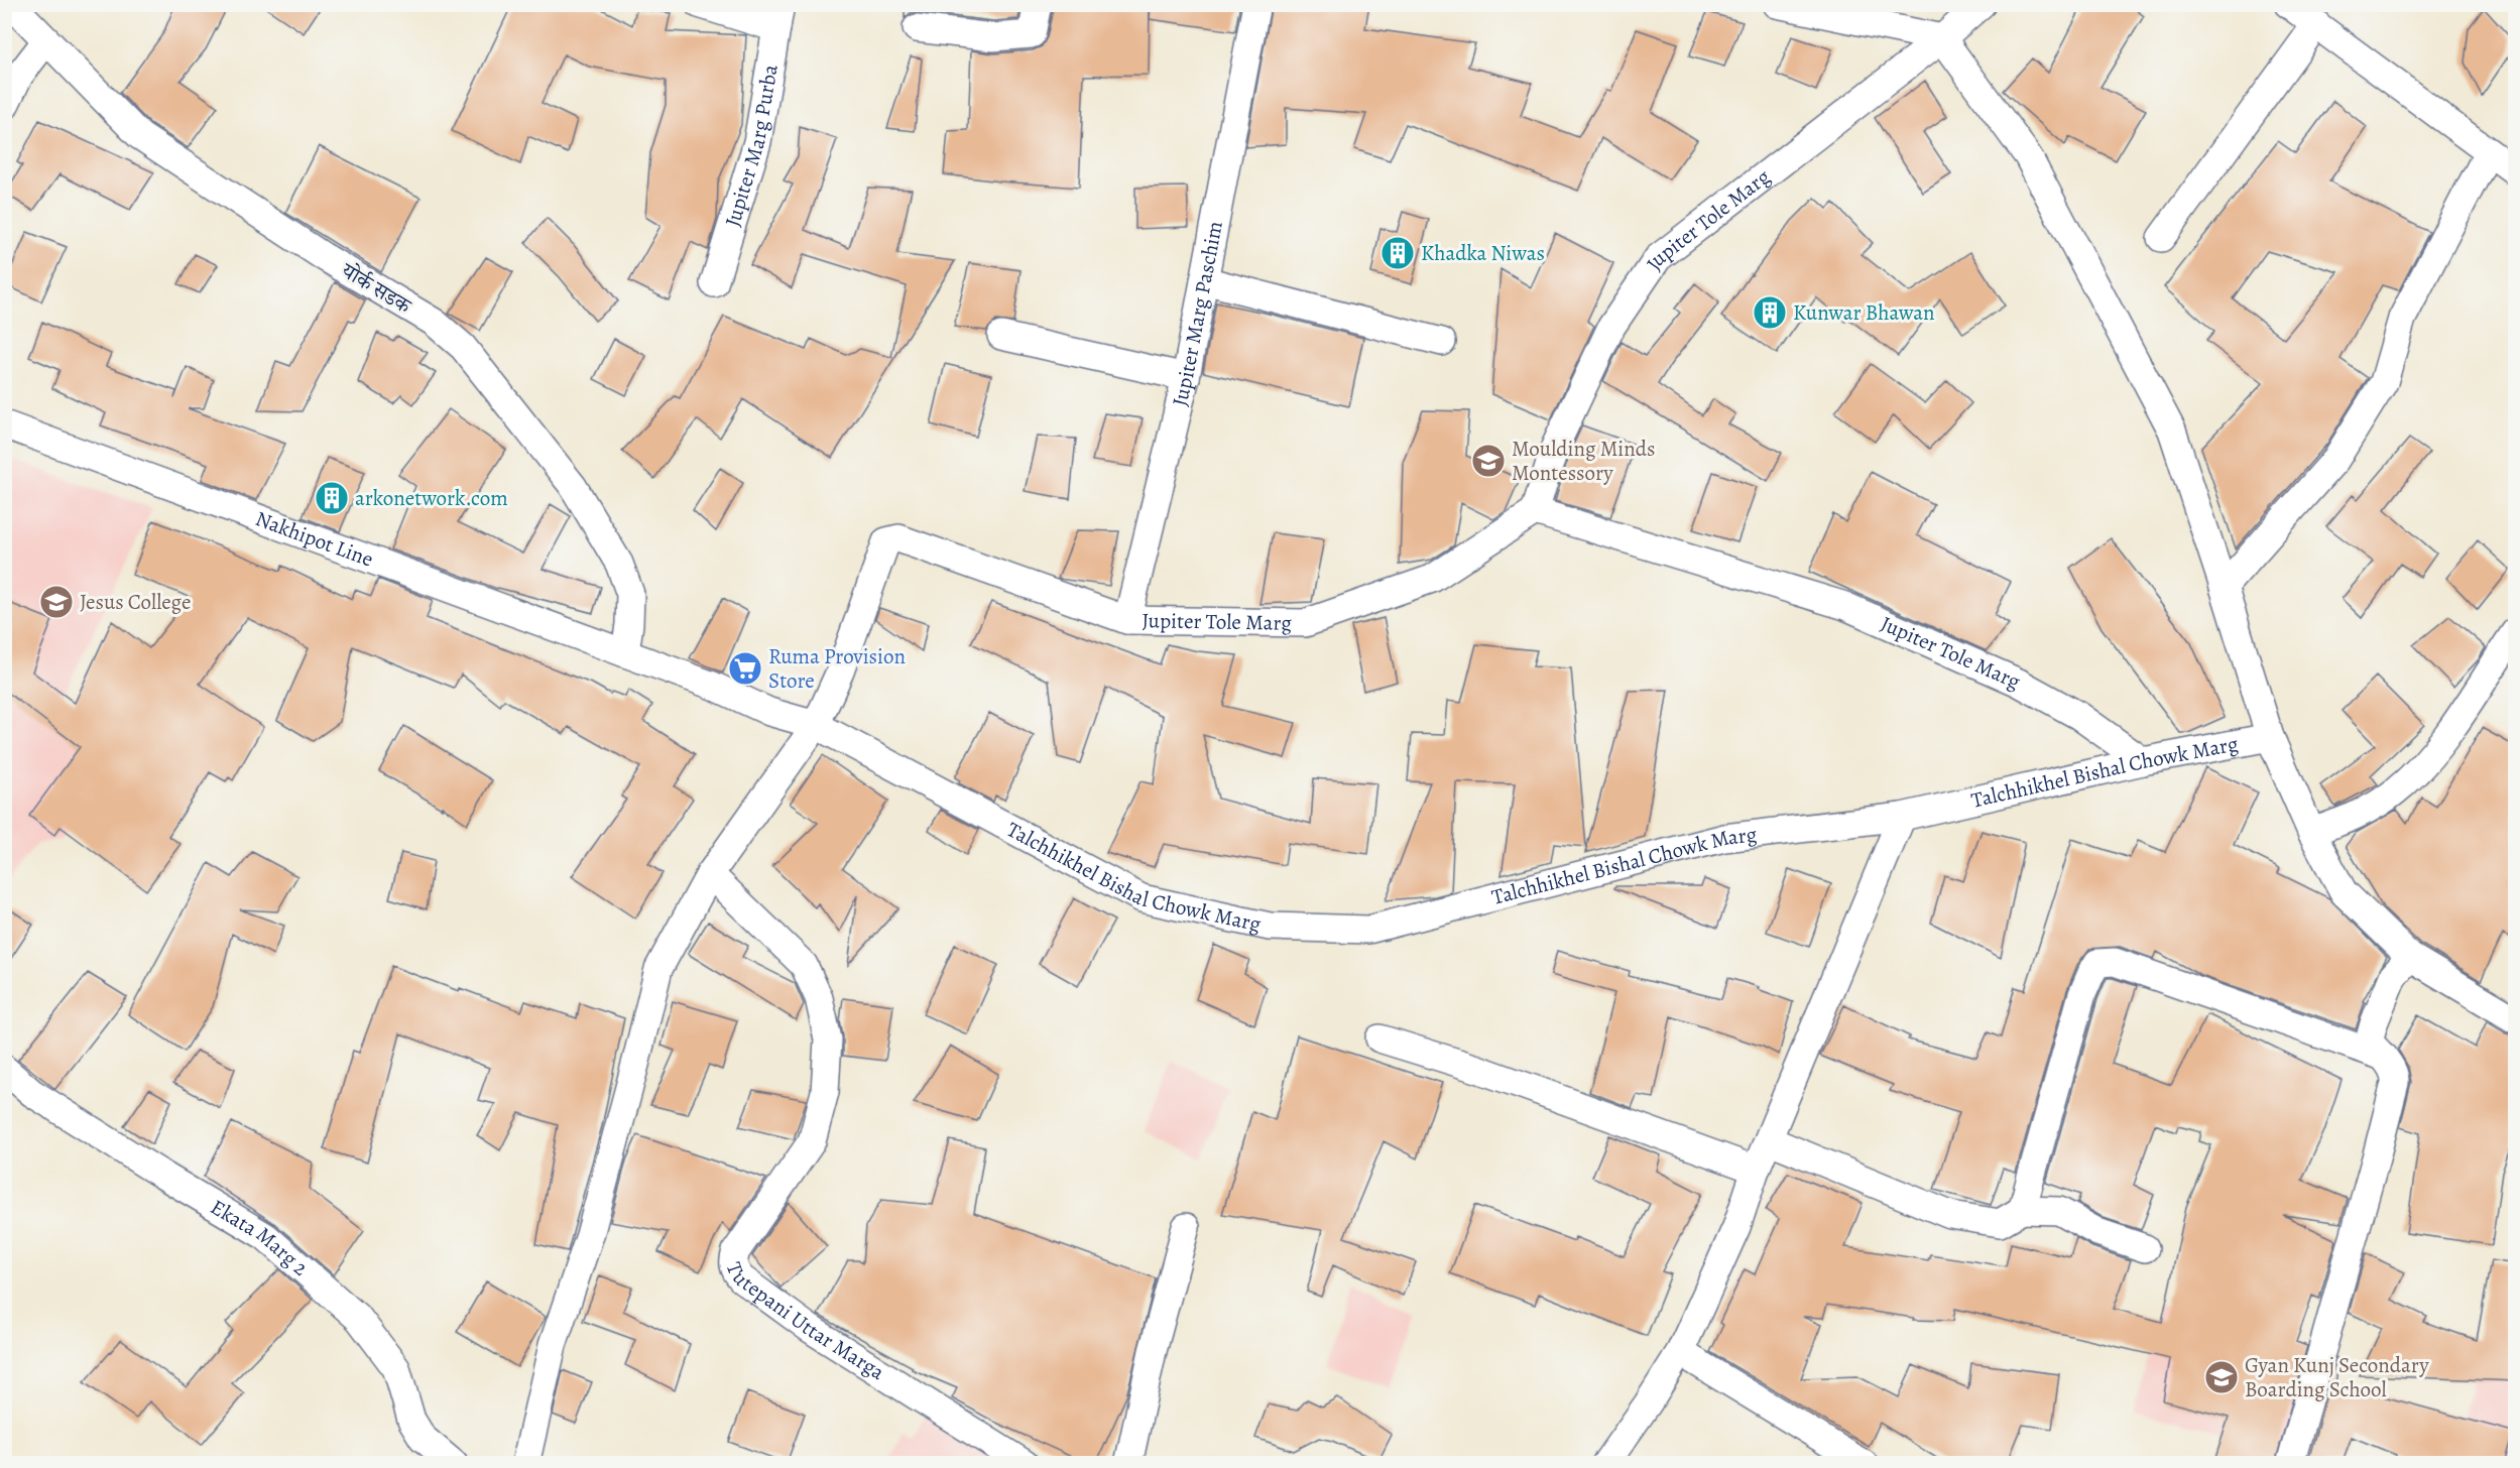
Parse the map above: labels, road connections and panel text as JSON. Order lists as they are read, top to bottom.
{
  "streets": {
    "street": [
      "Jupiter Marg Purba",
      "Jupiter Tole Marg",
      "योर्क सडक",
      "Jupiter Marg Paschim",
      "Nakhipot Line",
      "Talchhikhel Bishal Chowk Marg",
      "Ekata Marg 2",
      "Tutepani Uttar Marga"
    ]
  },
  "crossings": [
    ["Jupiter Tole Marg", "Jupiter Marg Paschim"],
    ["Jupiter Tole Marg", "Nakhipot Line"],
    ["Jupiter Tole Marg", "Talchhikhel Bishal Chowk Marg"],
    ["योर्क सडक", "Nakhipot Line"],
    ["Nakhipot Line", "Talchhikhel Bishal Chowk Marg"]
  ],
  "places": {
    "building": ["Khadka Niwas", "Kunwar Bhawan", "arkonetwork.com"],
    "school or university": ["Moulding Minds Montessory", "Jesus College", "Gyan Kunj Secondary Boarding School"],
    "supermarket": ["Ruma Provision Store"]
  }
}
